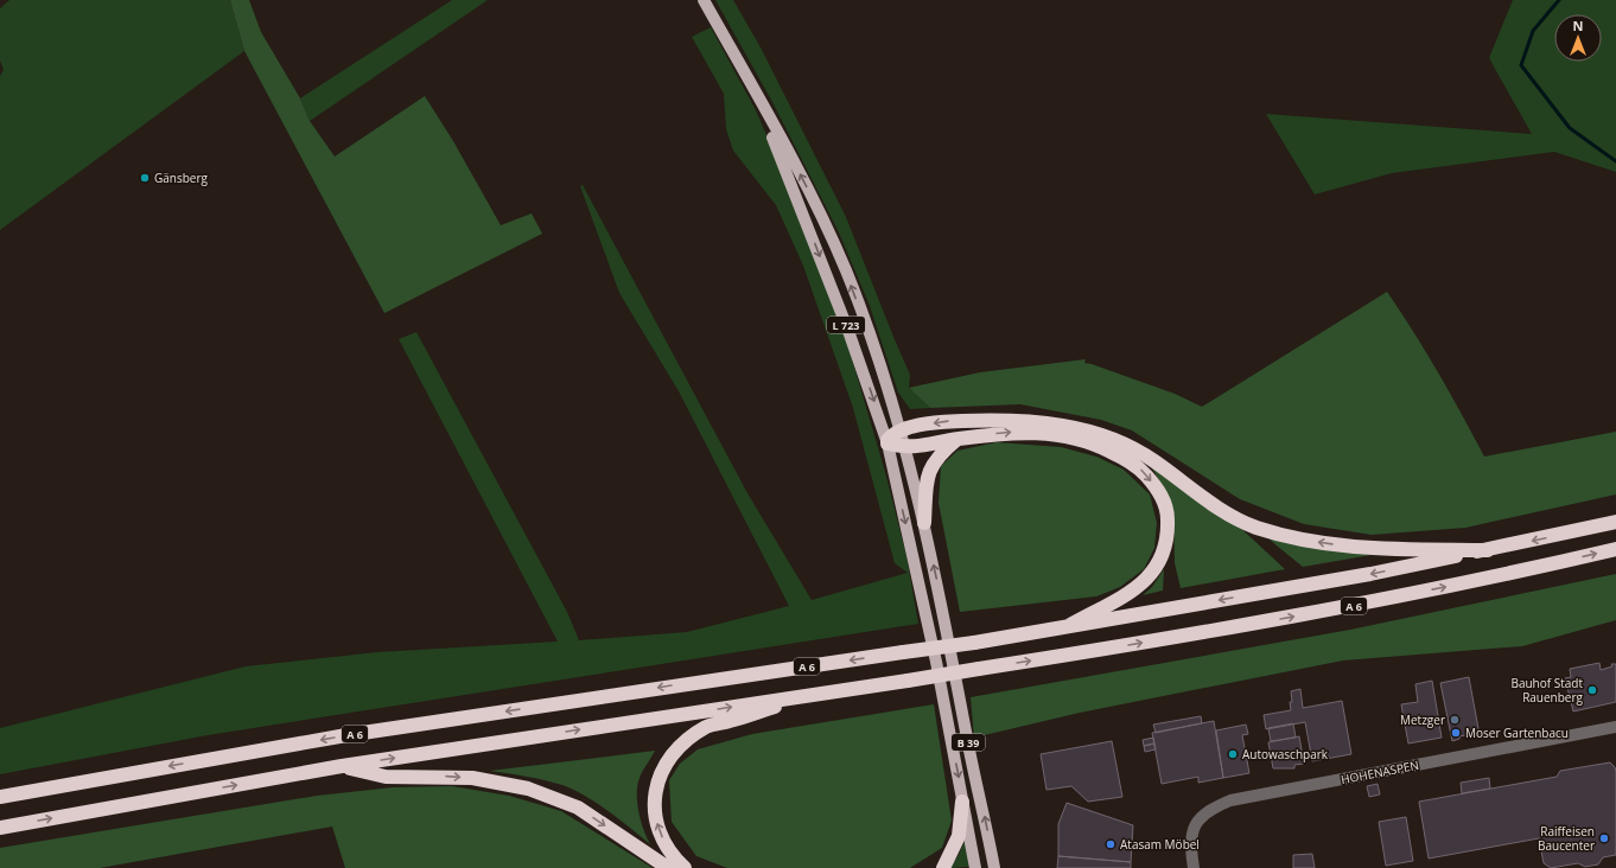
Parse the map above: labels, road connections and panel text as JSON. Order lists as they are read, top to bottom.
{
  "streets": {
    "highway": ["A 6"],
    "main road": ["L 723", "B 39"],
    "street": ["HOHENASPEN"]
  },
  "crossings": [
    ["L 723", "B 39"]
  ],
  "places": [
    "Gänsberg",
    "Bauhof Stadt Rauenberg",
    "Metzger",
    "Moser Gartenbacu",
    "Autowaschpark",
    "Raiffeisen Baucenter",
    "Atasam Möbel"
  ],
  "north": "top"
}
